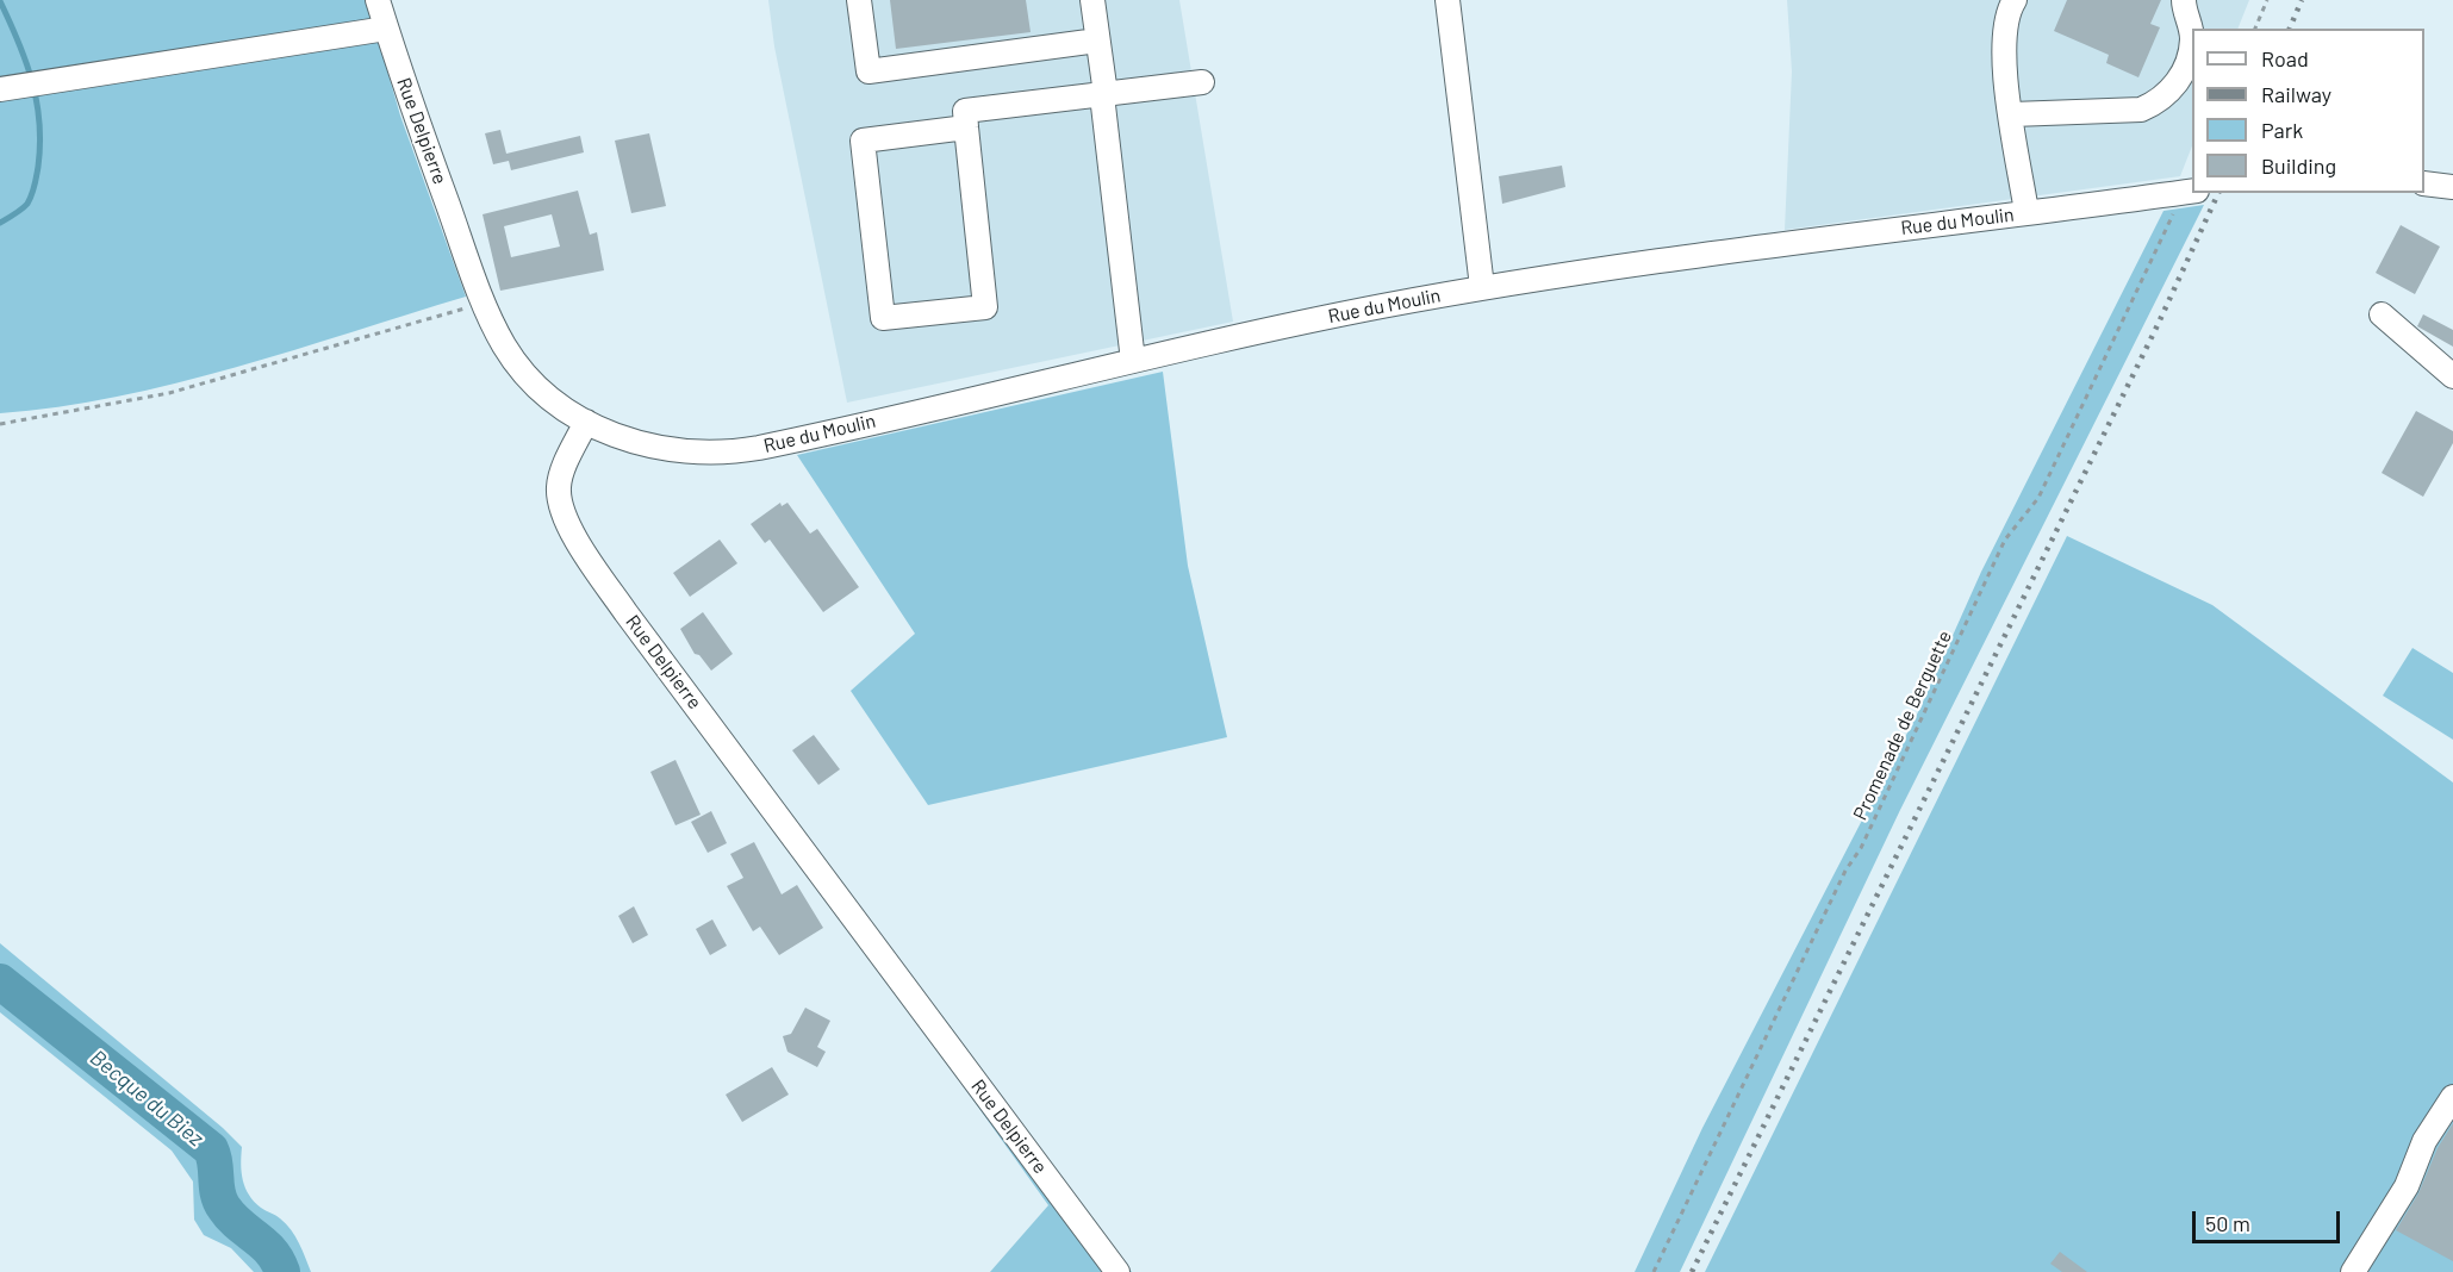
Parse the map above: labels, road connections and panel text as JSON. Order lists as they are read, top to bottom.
{
  "streets": {
    "street": ["Rue Delpierre", "Rue du Moulin"],
    "path": ["Promenade de Berguette"]
  },
  "crossings": [
    ["Rue Delpierre", "Rue du Moulin"],
    ["Rue du Moulin", "Promenade de Berguette"]
  ],
  "water": ["Becque du Biez"],
  "legend": [
    "Road",
    "Railway",
    "Park",
    "Building"
  ],
  "scale_bar": "50 m"
}
